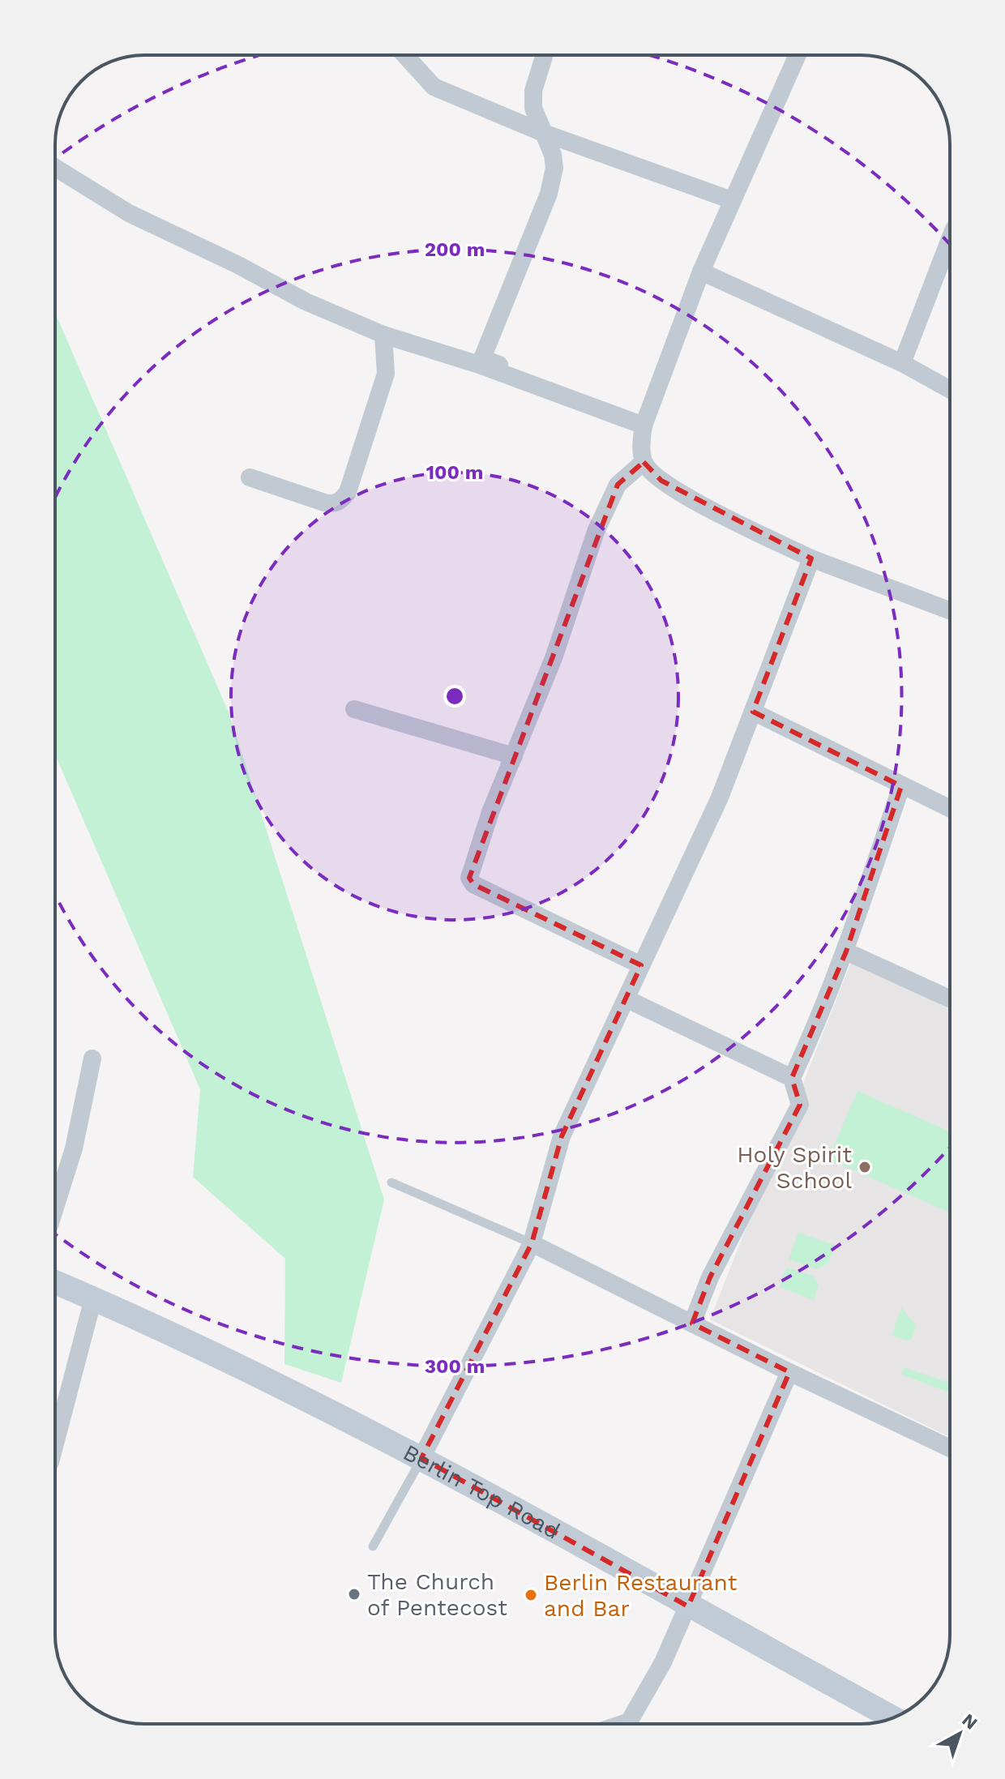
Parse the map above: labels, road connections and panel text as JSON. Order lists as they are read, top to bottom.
{
  "streets": {
    "street": ["Berlin Top Road"]
  },
  "places": ["Holy Spirit School", "The Church of Pentecost", "Berlin Restaurant and Bar"],
  "north": "top right",
  "rings": ["200 m", "100 m", "300 m"]
}
